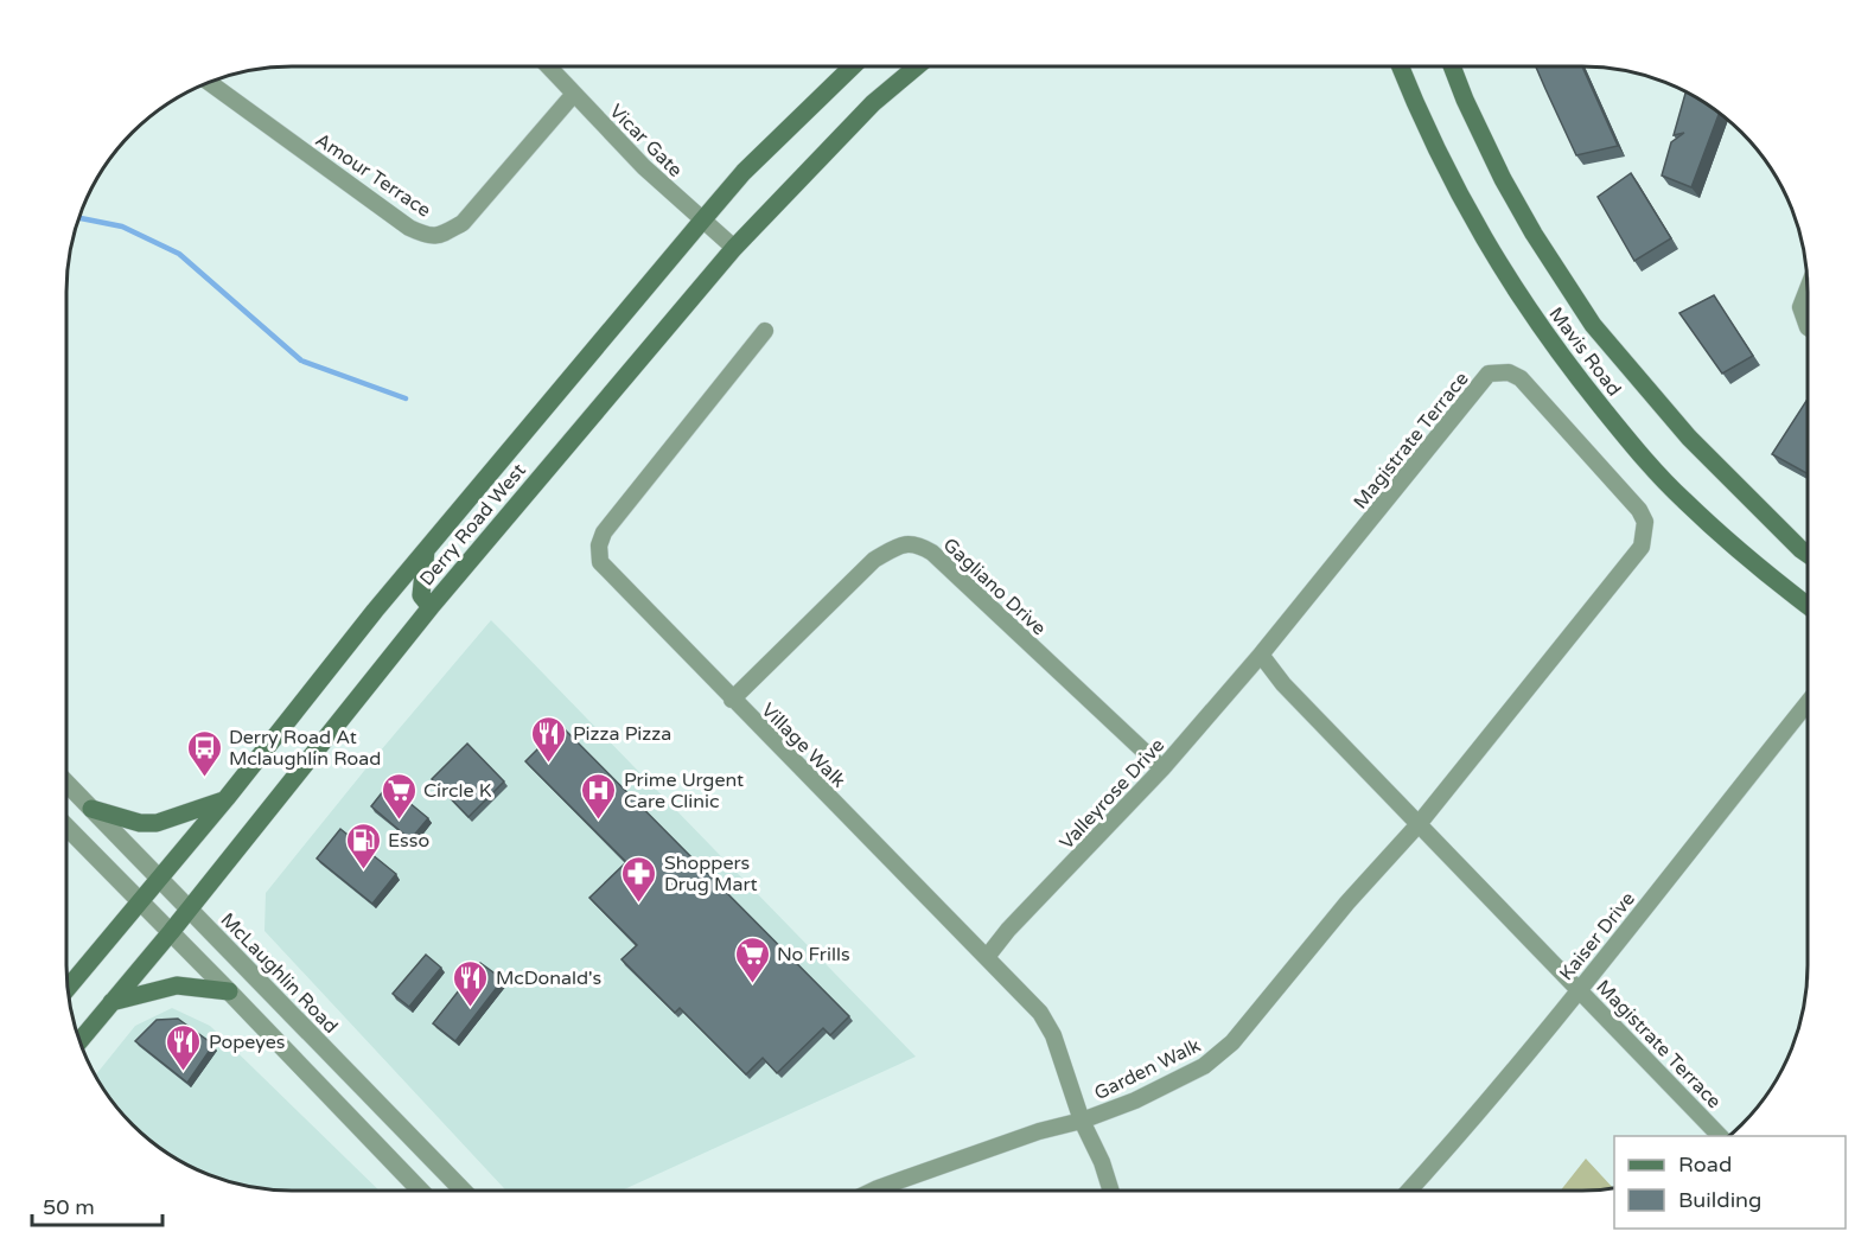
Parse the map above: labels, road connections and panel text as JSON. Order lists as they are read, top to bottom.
{
  "streets": {
    "main road": ["Mavis Road", "Derry Road West"],
    "street": [
      "Vicar Gate",
      "Amour Terrace",
      "Magistrate Terrace",
      "Gagliano Drive",
      "Village Walk",
      "Valleyrose Drive",
      "Kaiser Drive",
      "McLaughlin Road",
      "Garden Walk"
    ]
  },
  "crossings": [
    ["Vicar Gate", "Amour Terrace"],
    ["Vicar Gate", "Derry Road West"],
    ["Magistrate Terrace", "Valleyrose Drive"],
    ["Magistrate Terrace", "Kaiser Drive"],
    ["Magistrate Terrace", "Garden Walk"],
    ["Derry Road West", "McLaughlin Road"],
    ["Gagliano Drive", "Village Walk"],
    ["Gagliano Drive", "Valleyrose Drive"],
    ["Village Walk", "Valleyrose Drive"],
    ["Village Walk", "Garden Walk"]
  ],
  "places": {
    "restaurant": ["Pizza Pizza", "McDonald's", "Popeyes"],
    "bus stop": ["Derry Road At Mclaughlin Road"],
    "supermarket": ["Circle K", "No Frills"],
    "hospital": ["Prime Urgent Care Clinic"],
    "fuel station": ["Esso"],
    "pharmacy": ["Shoppers Drug Mart"]
  },
  "legend": ["Road", "Building"],
  "scale_bar": "50 m"
}
